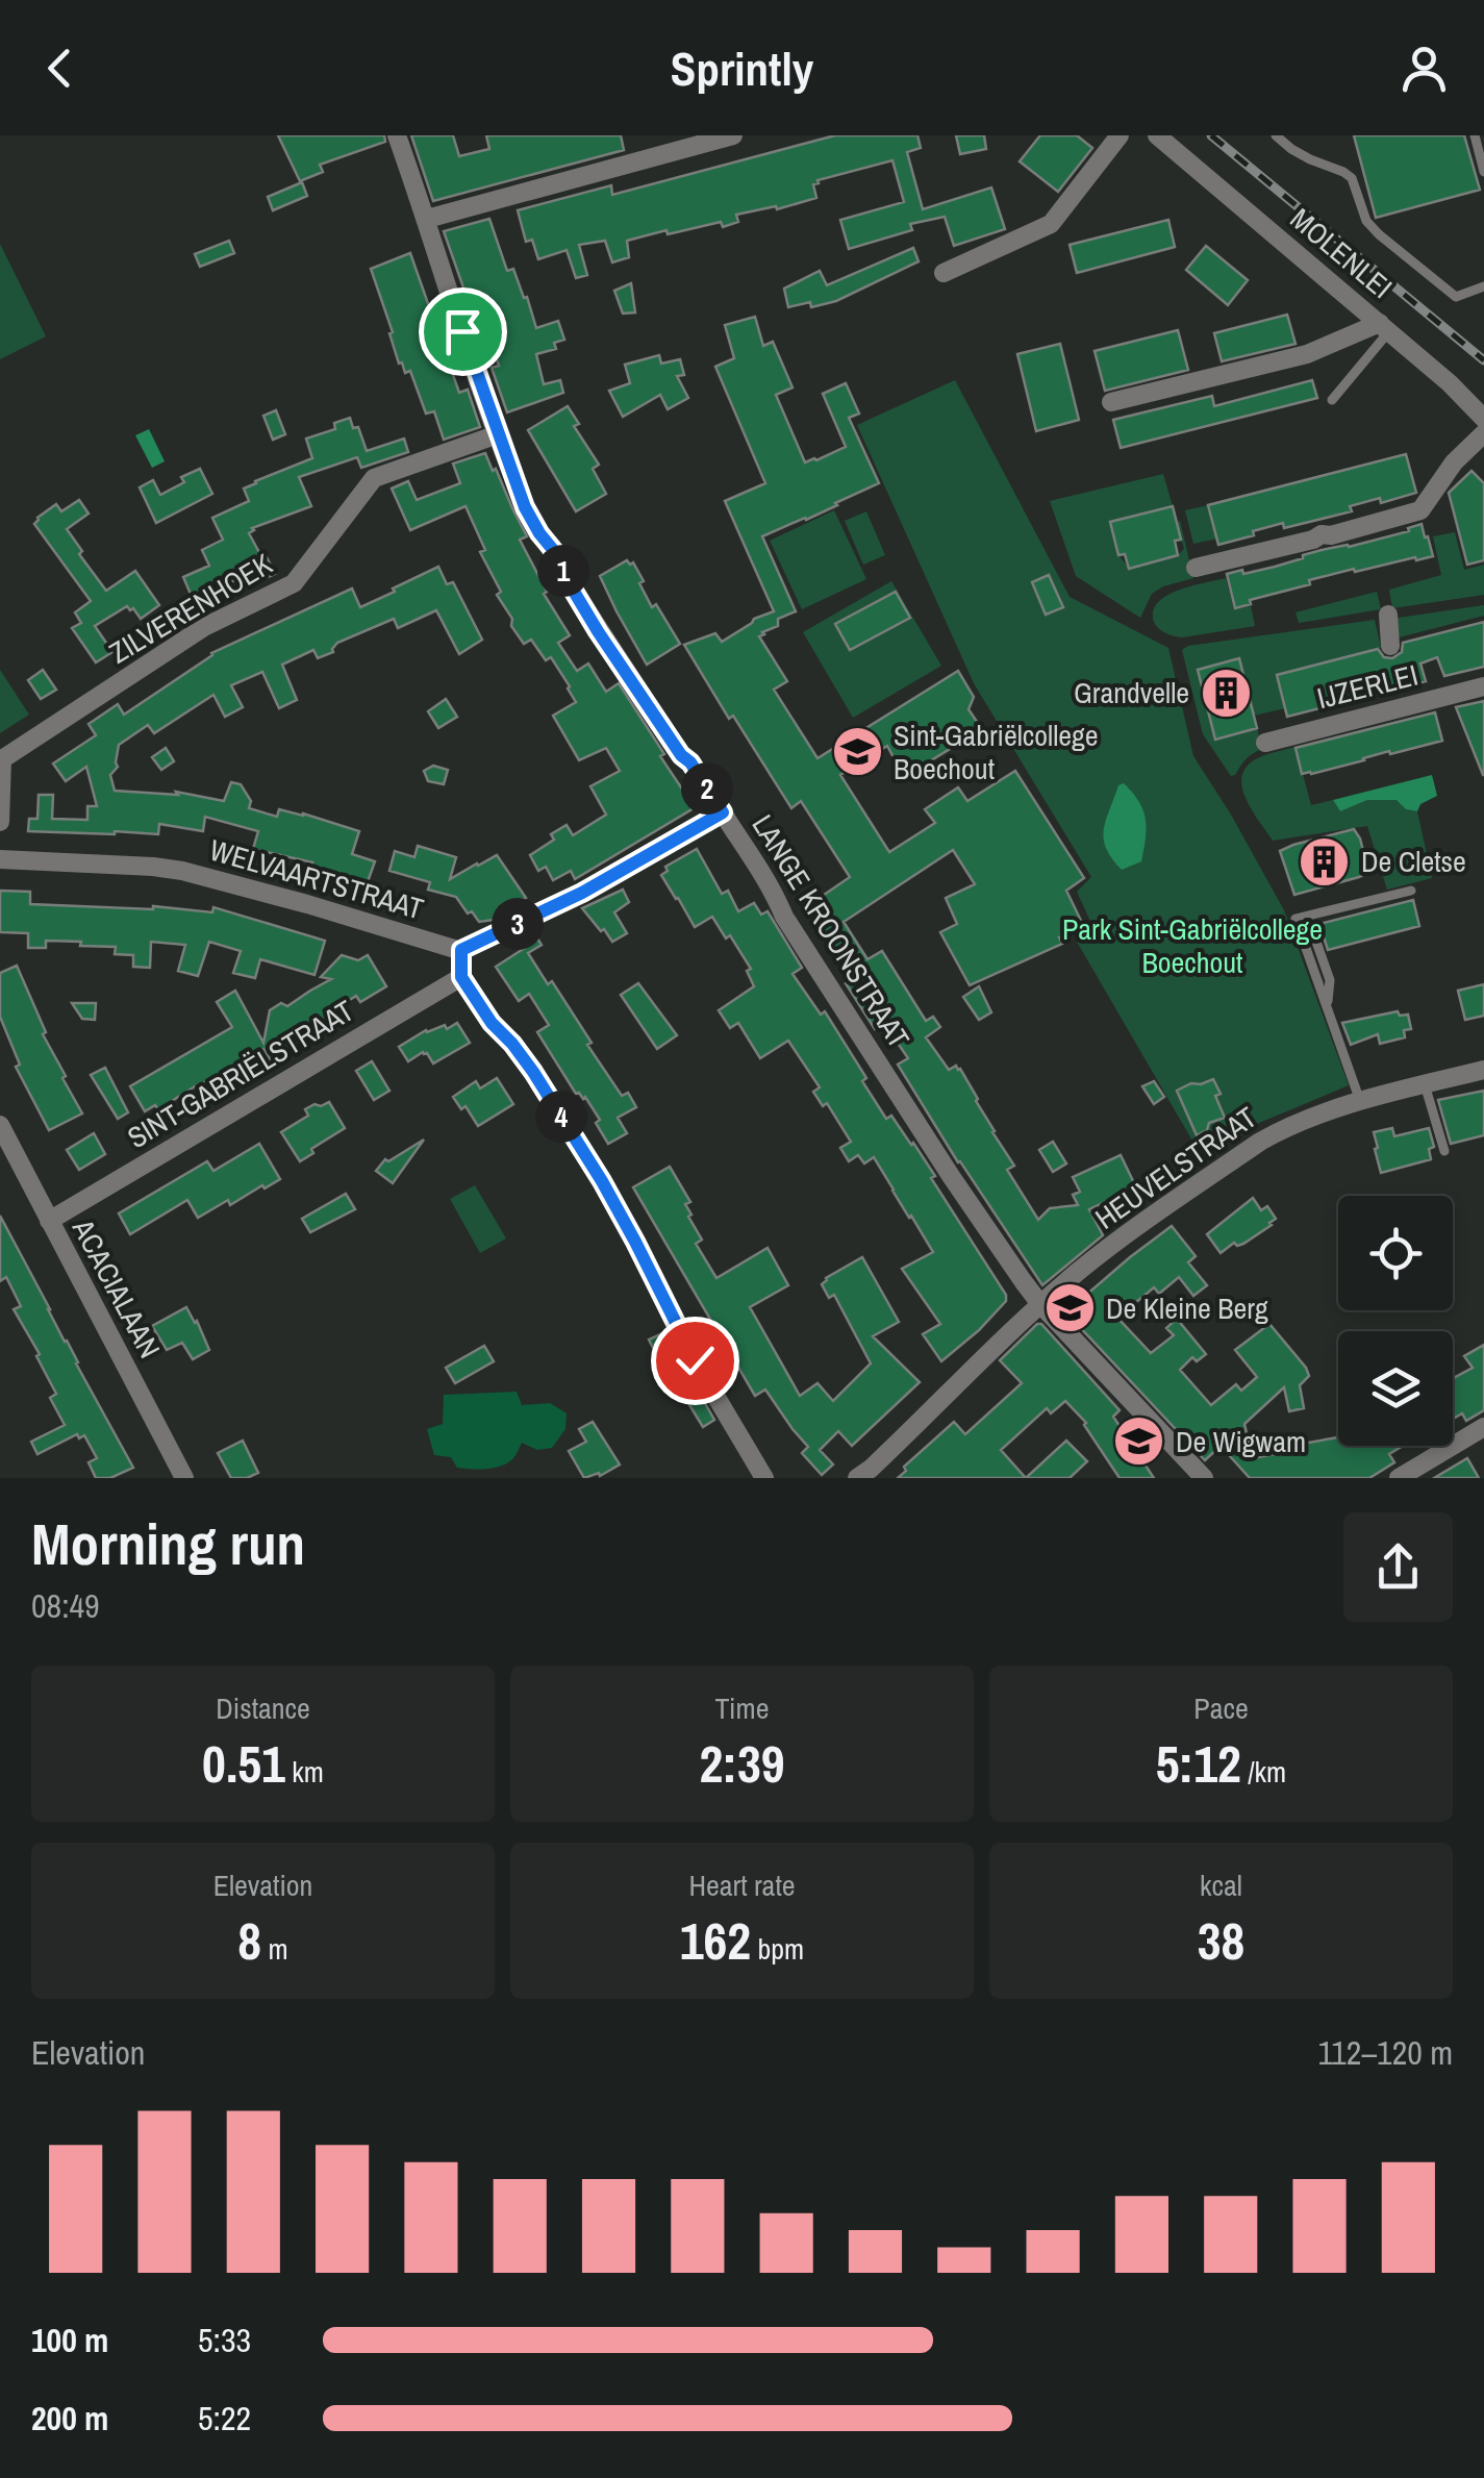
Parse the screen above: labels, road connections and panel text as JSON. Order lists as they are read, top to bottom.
{
  "streets": {
    "street": [
      "MOLENLEI",
      "ZILVERENHOEK",
      "IJZERLEI",
      "WELVAARTSTRAAT",
      "LANGE KROONSTRAAT",
      "SINT-GABRIËLSTRAAT",
      "HEUVELSTRAAT",
      "ACACIALAAN"
    ]
  },
  "crossings": [
    ["ZILVERENHOEK", "LANGE KROONSTRAAT"],
    ["LANGE KROONSTRAAT", "HEUVELSTRAAT"],
    ["SINT-GABRIËLSTRAAT", "ACACIALAAN"]
  ],
  "parks": ["Park Sint-Gabriëlcollege Boechout"],
  "places": {
    "building": ["Grandvelle", "De Cletse"],
    "school or university": ["Sint-Gabriëlcollege Boechout", "De Kleine Berg", "De Wigwam"]
  },
  "page": {
    "header": "Sprintly",
    "pins": [
      "1",
      "2",
      "3",
      "4"
    ],
    "heading": ["Morning run", "08:49"],
    "stats": [
      ["Distance", "0.51 km"],
      ["Time", "2:39"],
      ["Pace", "5:12 /km"],
      ["Elevation", "8 m"],
      ["Heart rate", "162 bpm"],
      ["kcal", "38"]
    ],
    "chart": ["Elevation", "112–120 m"],
    "list": [
      {
        "name": "100 m",
        "note": "5:33"
      },
      {
        "name": "200 m",
        "note": "5:22"
      }
    ]
  }
}
